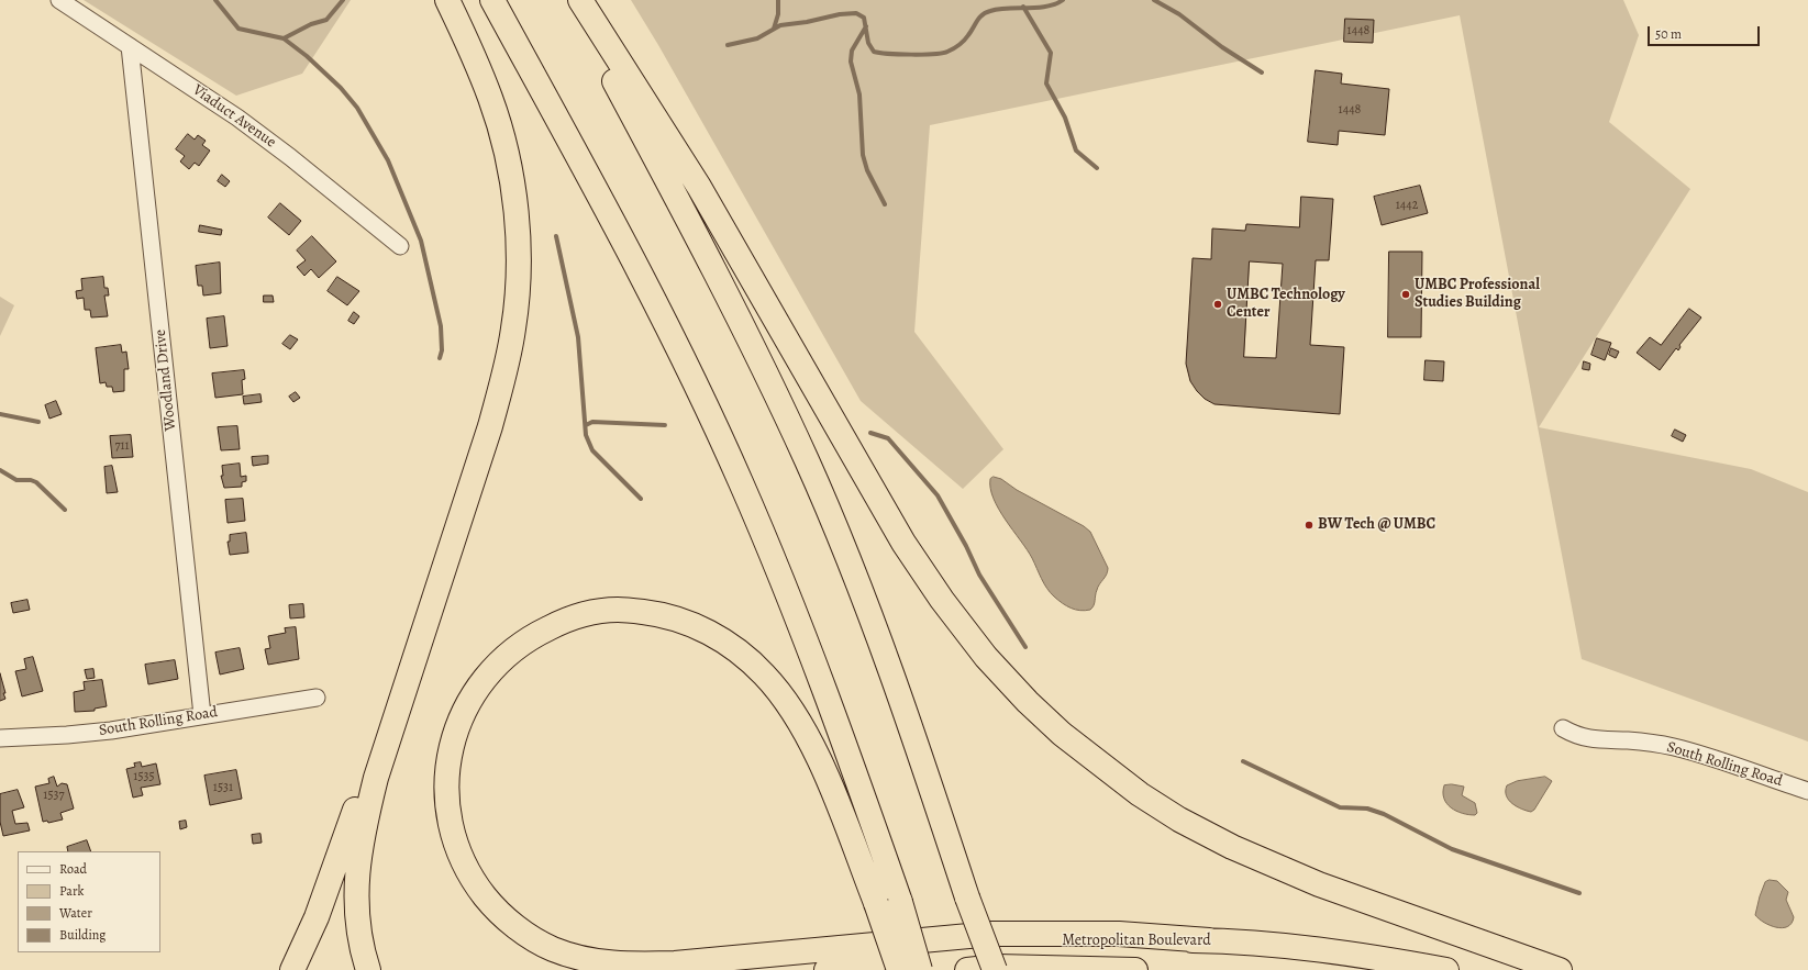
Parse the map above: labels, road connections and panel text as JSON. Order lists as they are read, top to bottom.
{
  "streets": {
    "highway": ["Metropolitan Boulevard"],
    "street": ["Viaduct Avenue", "Woodland Drive", "South Rolling Road"]
  },
  "crossings": [
    ["Viaduct Avenue", "Woodland Drive"],
    ["Woodland Drive", "South Rolling Road"]
  ],
  "places": ["UMBC Professional Studies Building", "UMBC Technology Center", "BW Tech @ UMBC"],
  "house_numbers": [
    "1448",
    "1448",
    "1442",
    "711",
    "1535",
    "1531",
    "1537"
  ],
  "legend": [
    "Road",
    "Park",
    "Water",
    "Building"
  ],
  "scale_bar": "50 m"
}
